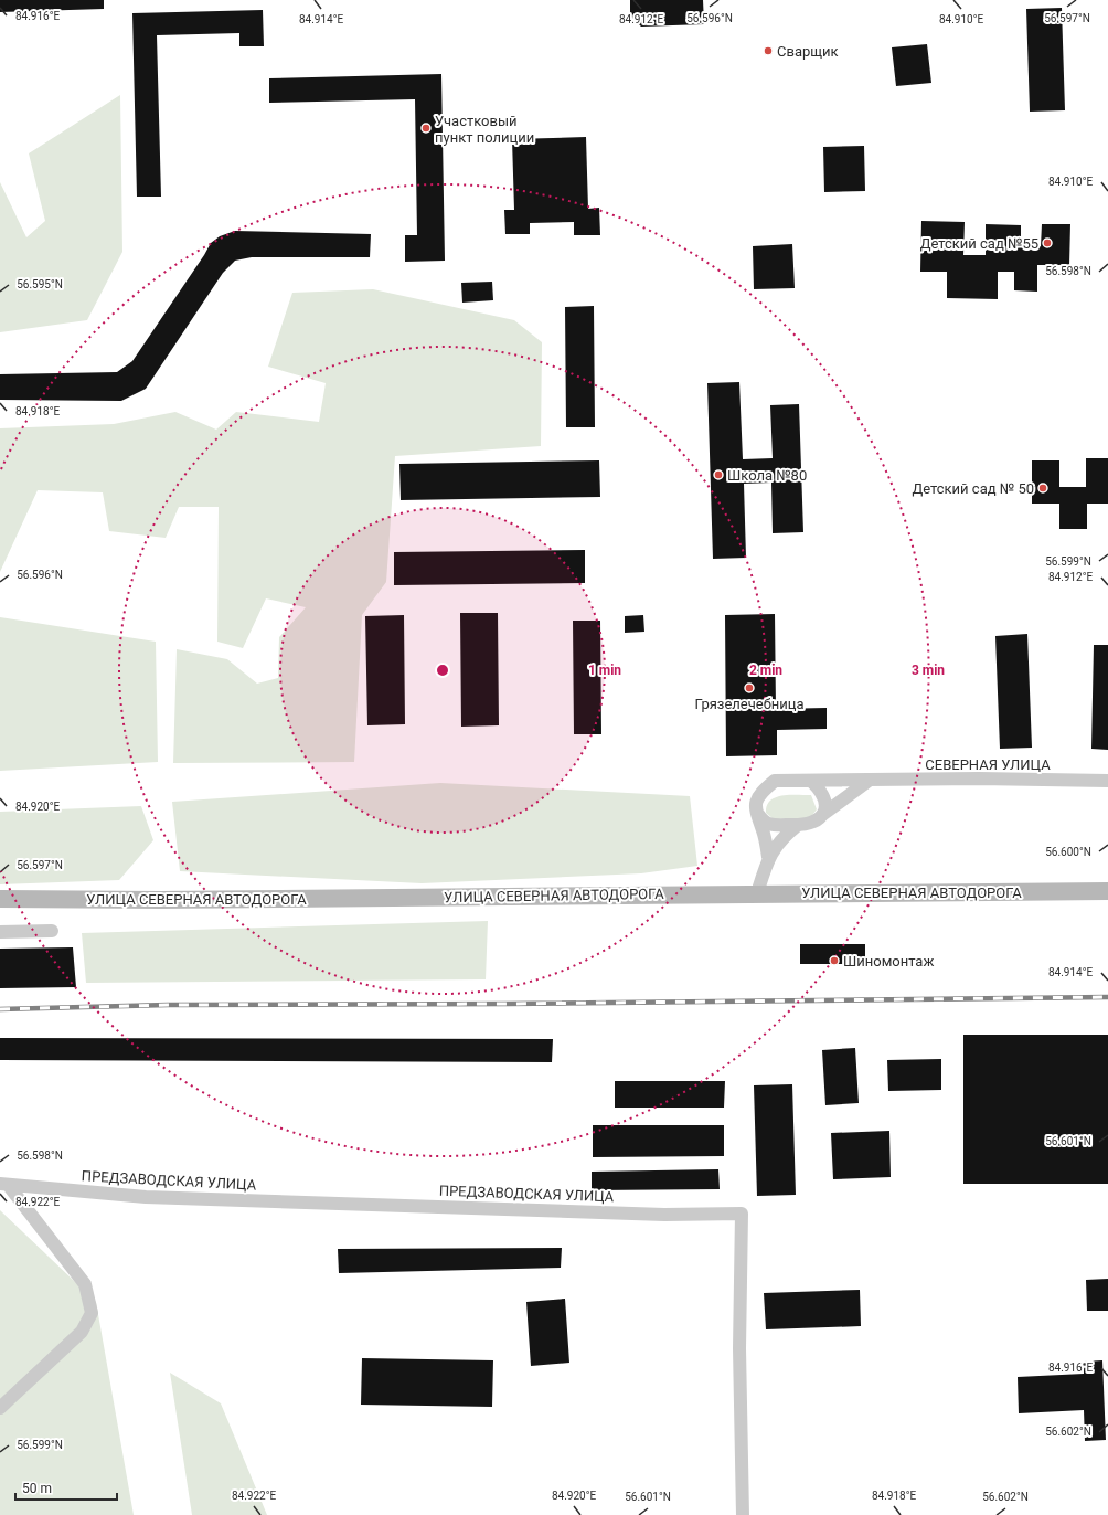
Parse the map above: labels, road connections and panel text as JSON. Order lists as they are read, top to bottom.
{
  "streets": {
    "main road": ["УЛИЦА СЕВЕРНАЯ АВТОДОРОГА"],
    "street": ["СЕВЕРНАЯ УЛИЦА", "ПРЕДЗАВОДСКАЯ УЛИЦА"]
  },
  "places": [
    "Сварщик",
    "Участковый пункт полиции",
    "Детский сад №55",
    "Школа №80",
    "Детский сад № 50",
    "Грязелечебница",
    "Шиномонтаж"
  ],
  "scale_bar": "50 m",
  "coordinates": [
    "84.916°E",
    "56.597°N",
    "56.596°N",
    "84.914°E",
    "84.910°E",
    "84.912°E",
    "56.598°N",
    "56.595°N",
    "84.918°E",
    "56.599°N",
    "84.920°E",
    "56.600°N",
    "56.601°N",
    "84.922°E",
    "56.602°N"
  ],
  "rings": ["1 min", "2 min", "3 min"]
}
